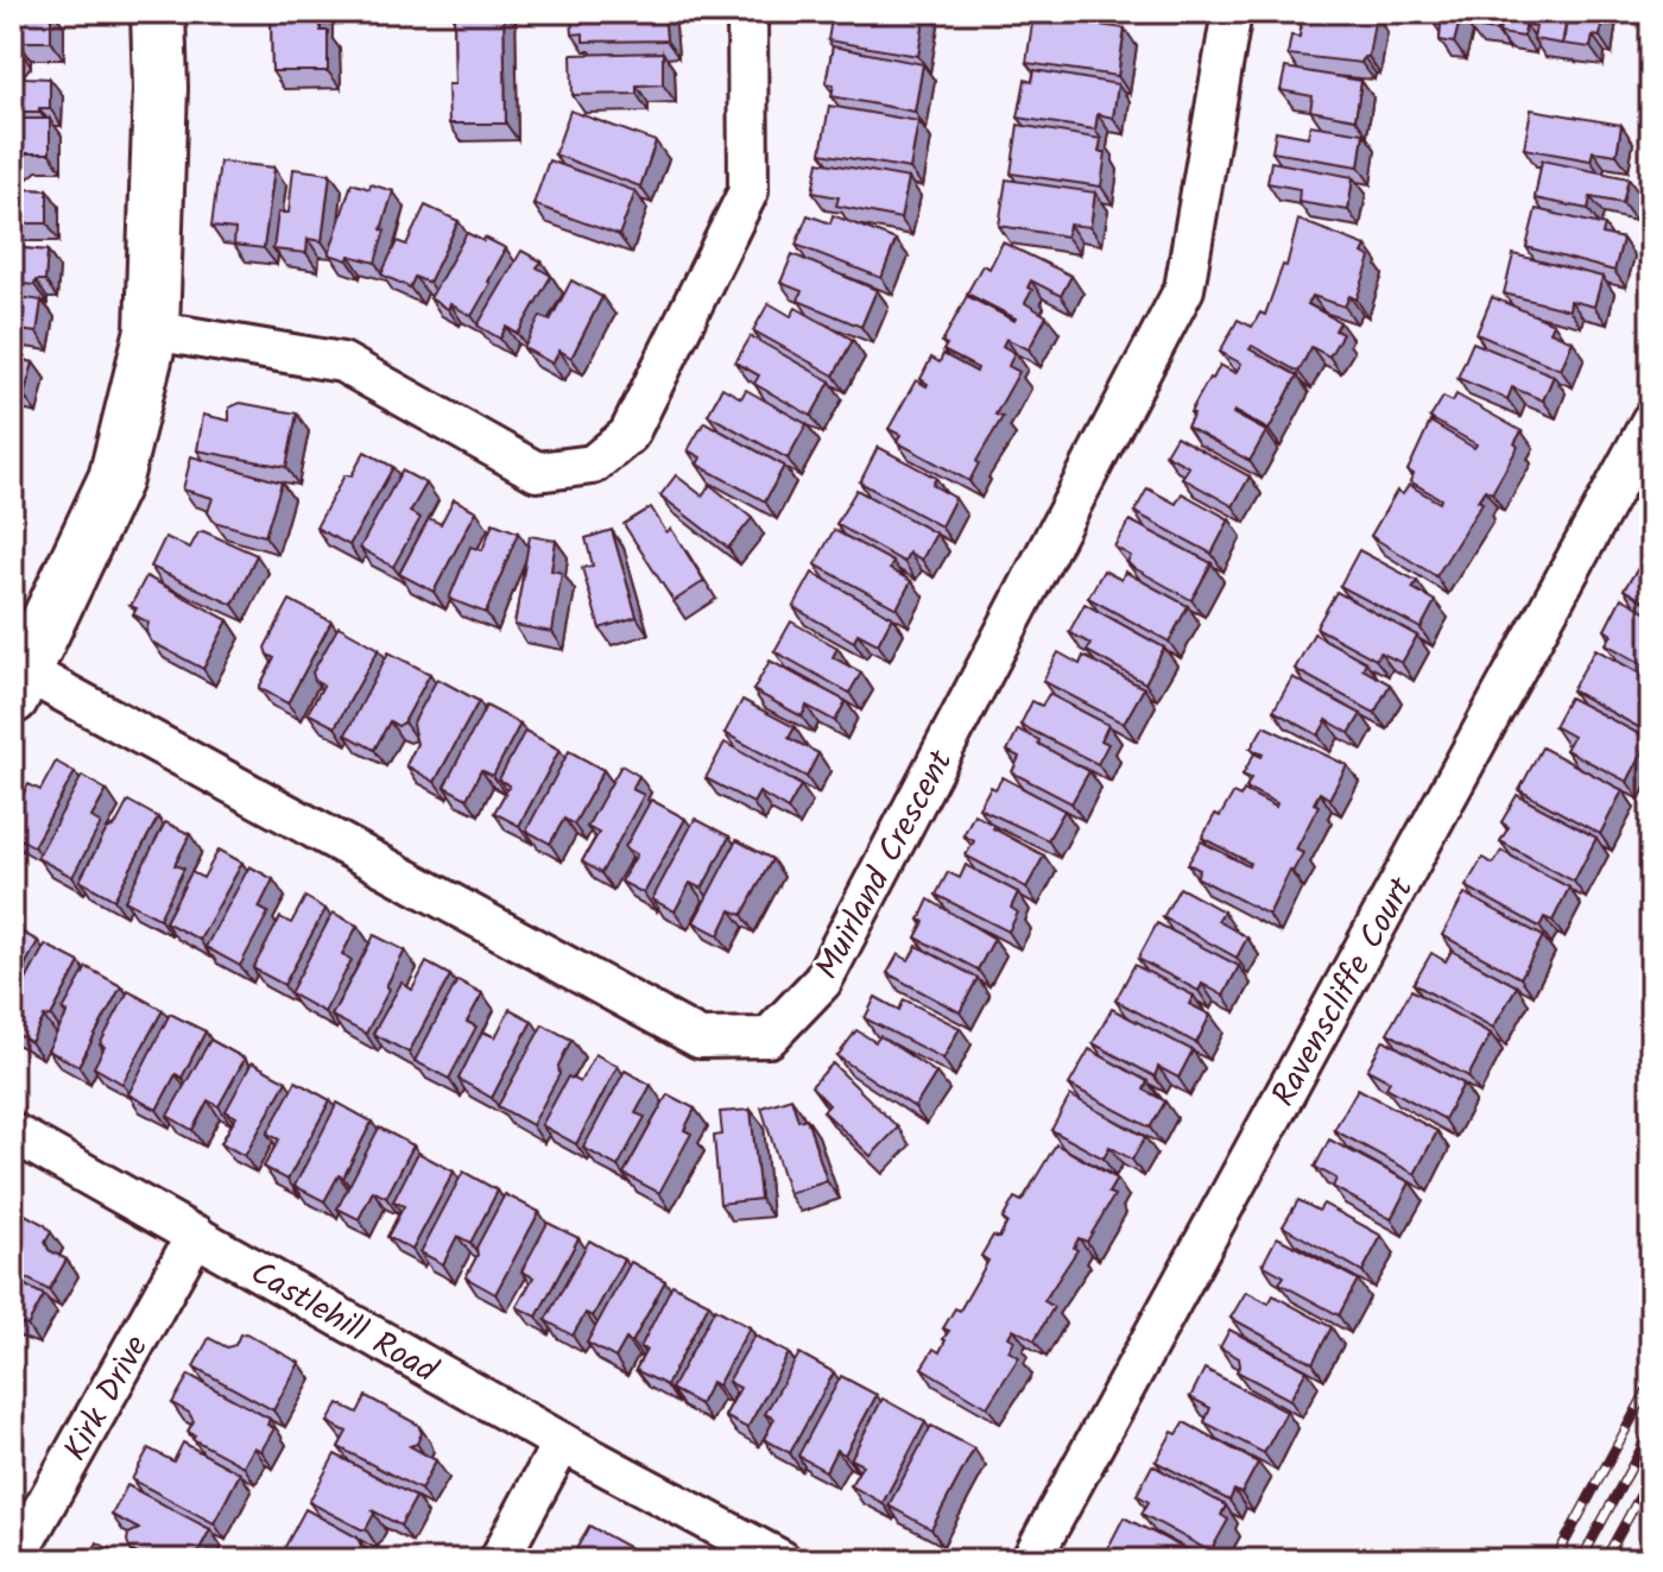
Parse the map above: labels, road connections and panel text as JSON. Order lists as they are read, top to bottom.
{
  "streets": {
    "street": [
      "Muirland Crescent",
      "Ravenscliffe Court",
      "Castlehill Road",
      "Kirk Drive"
    ]
  },
  "crossings": [
    ["Castlehill Road", "Kirk Drive"]
  ]
}
